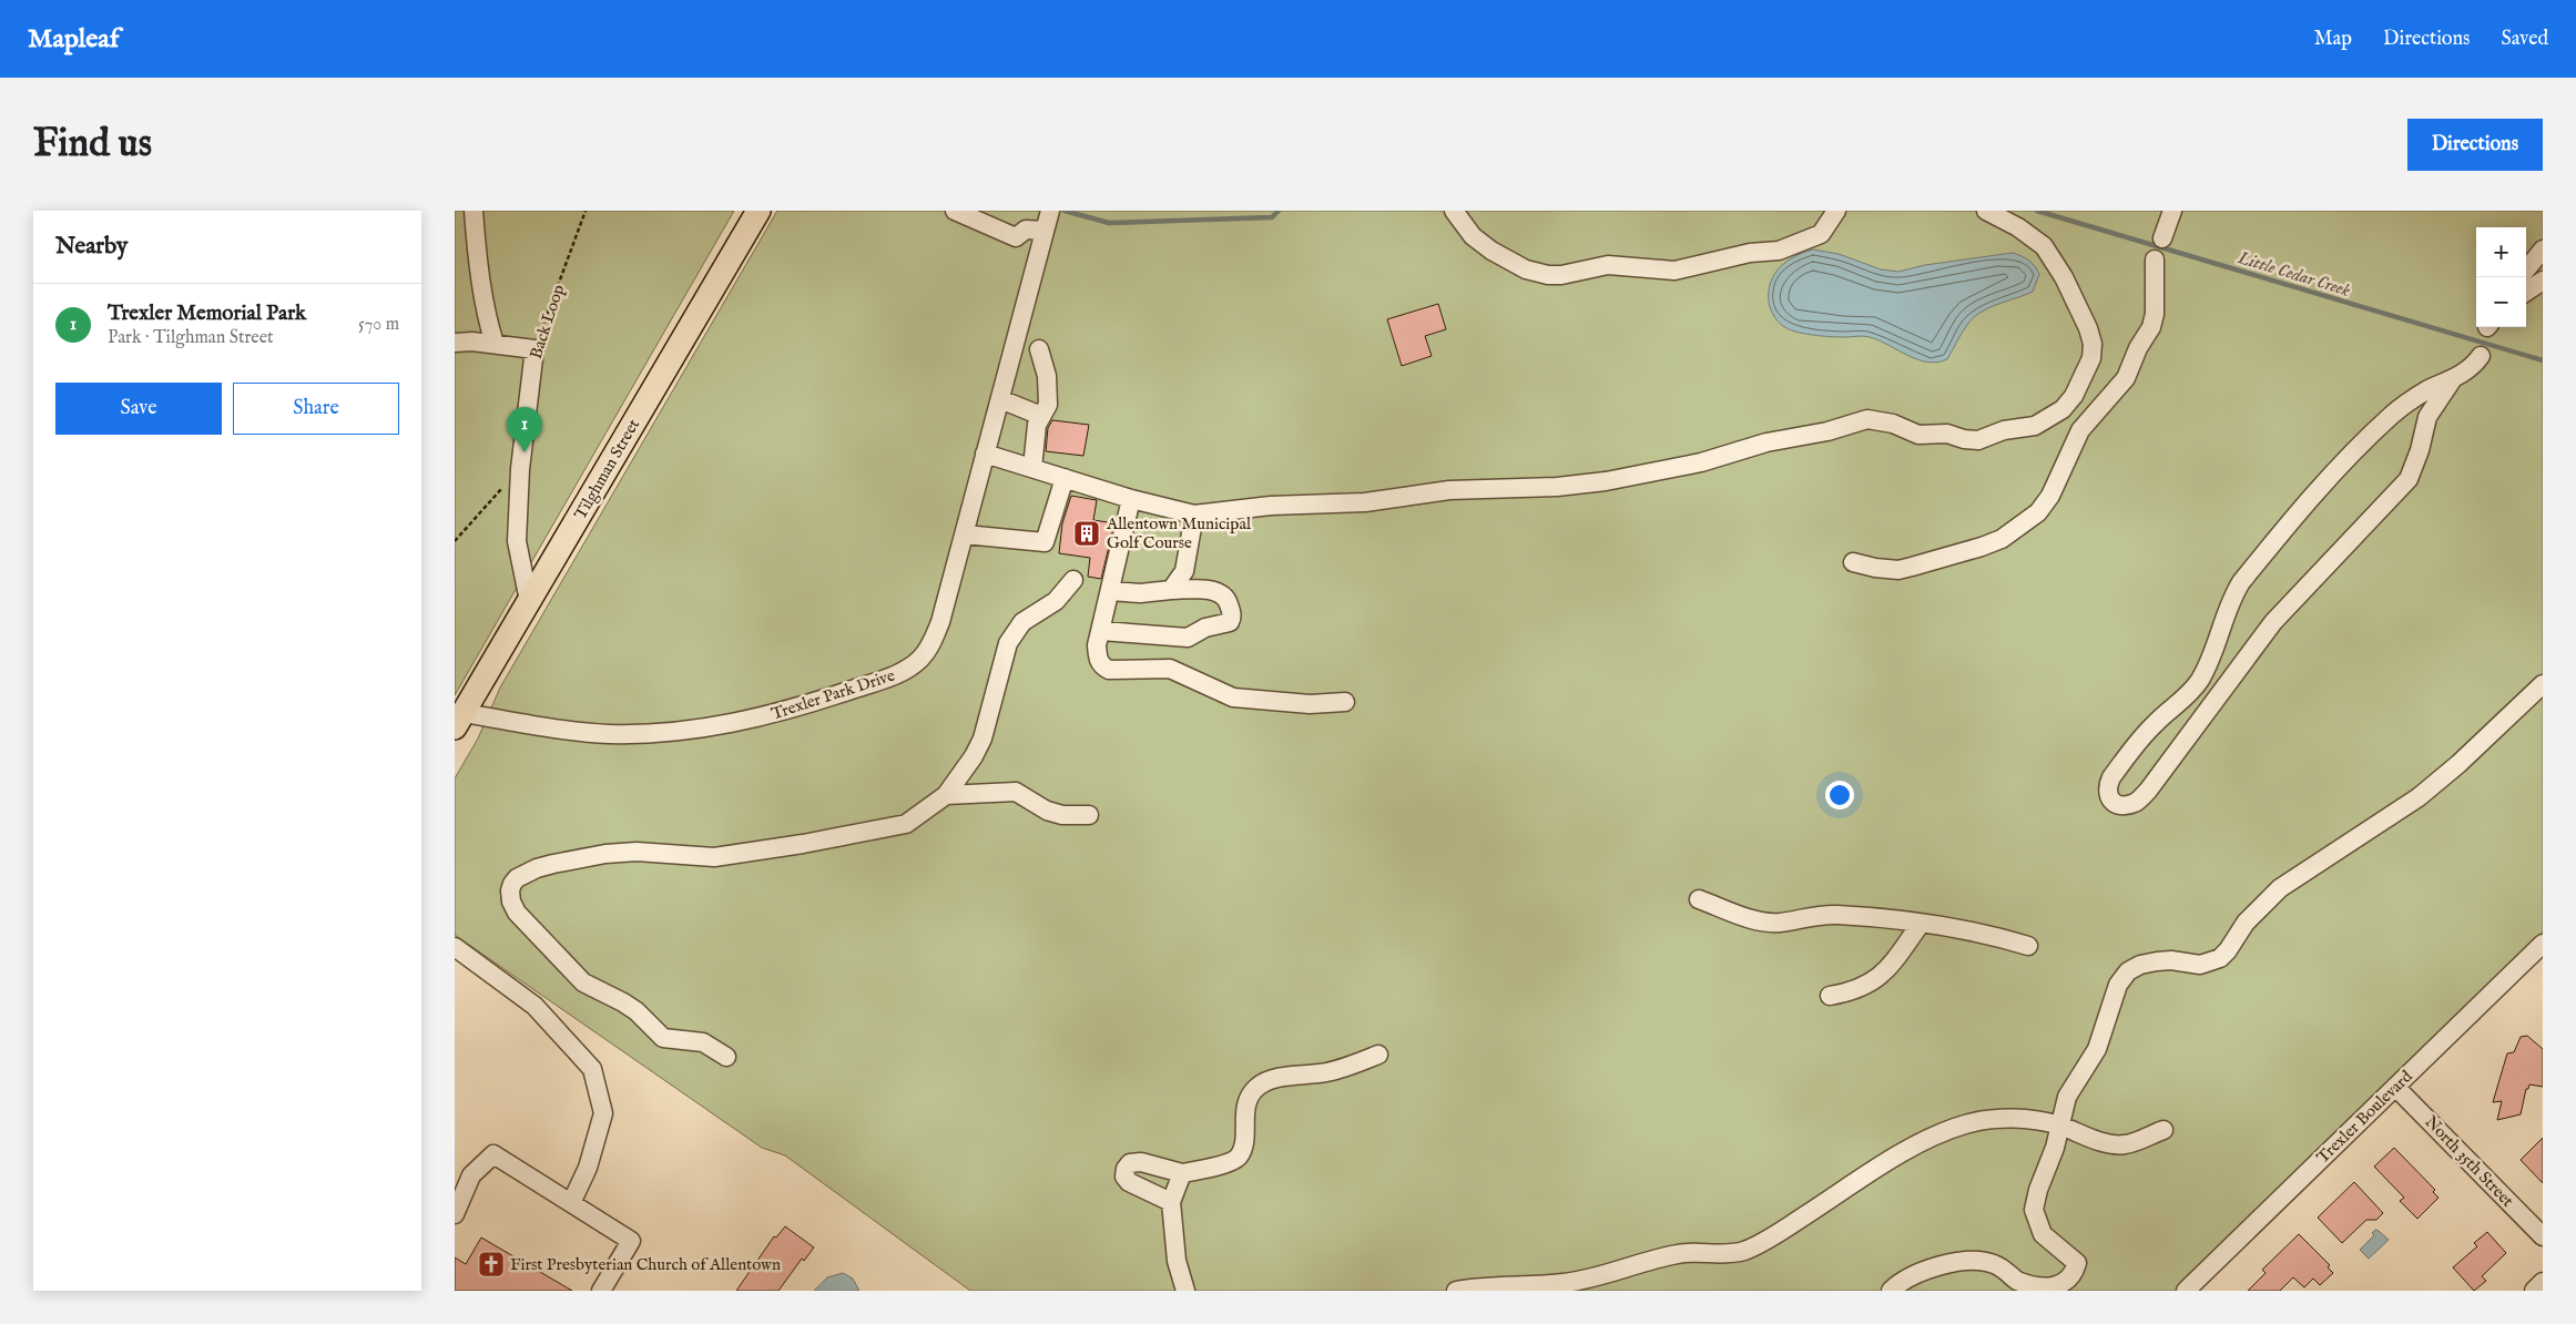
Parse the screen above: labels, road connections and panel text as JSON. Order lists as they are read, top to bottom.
{
  "streets": {
    "main road": ["Tilghman Street"],
    "street": [
      "Back Loop",
      "Trexler Park Drive",
      "Trexler Boulevard",
      "North 35th Street"
    ]
  },
  "crossings": [
    ["Back Loop", "Tilghman Street"],
    ["Tilghman Street", "Trexler Park Drive"],
    ["Trexler Boulevard", "North 35th Street"]
  ],
  "water": ["Little Cedar Creek"],
  "places": {
    "building": ["Allentown Municipal Golf Course"],
    "church": ["First Presbyterian Church of Allentown"]
  },
  "page": {
    "header": "Mapleaf",
    "nav": ["Map", "Directions", "Saved"],
    "buttons": [
      "Directions",
      ["Save", "Share"]
    ],
    "title": "Find us",
    "heading": "Nearby",
    "map_buttons": ["+", "−"],
    "list": [
      {
        "mark": "1",
        "name": "Trexler Memorial Park",
        "note": "Park · Tilghman Street",
        "value": "570 m"
      }
    ],
    "pins": "1"
  }
}
